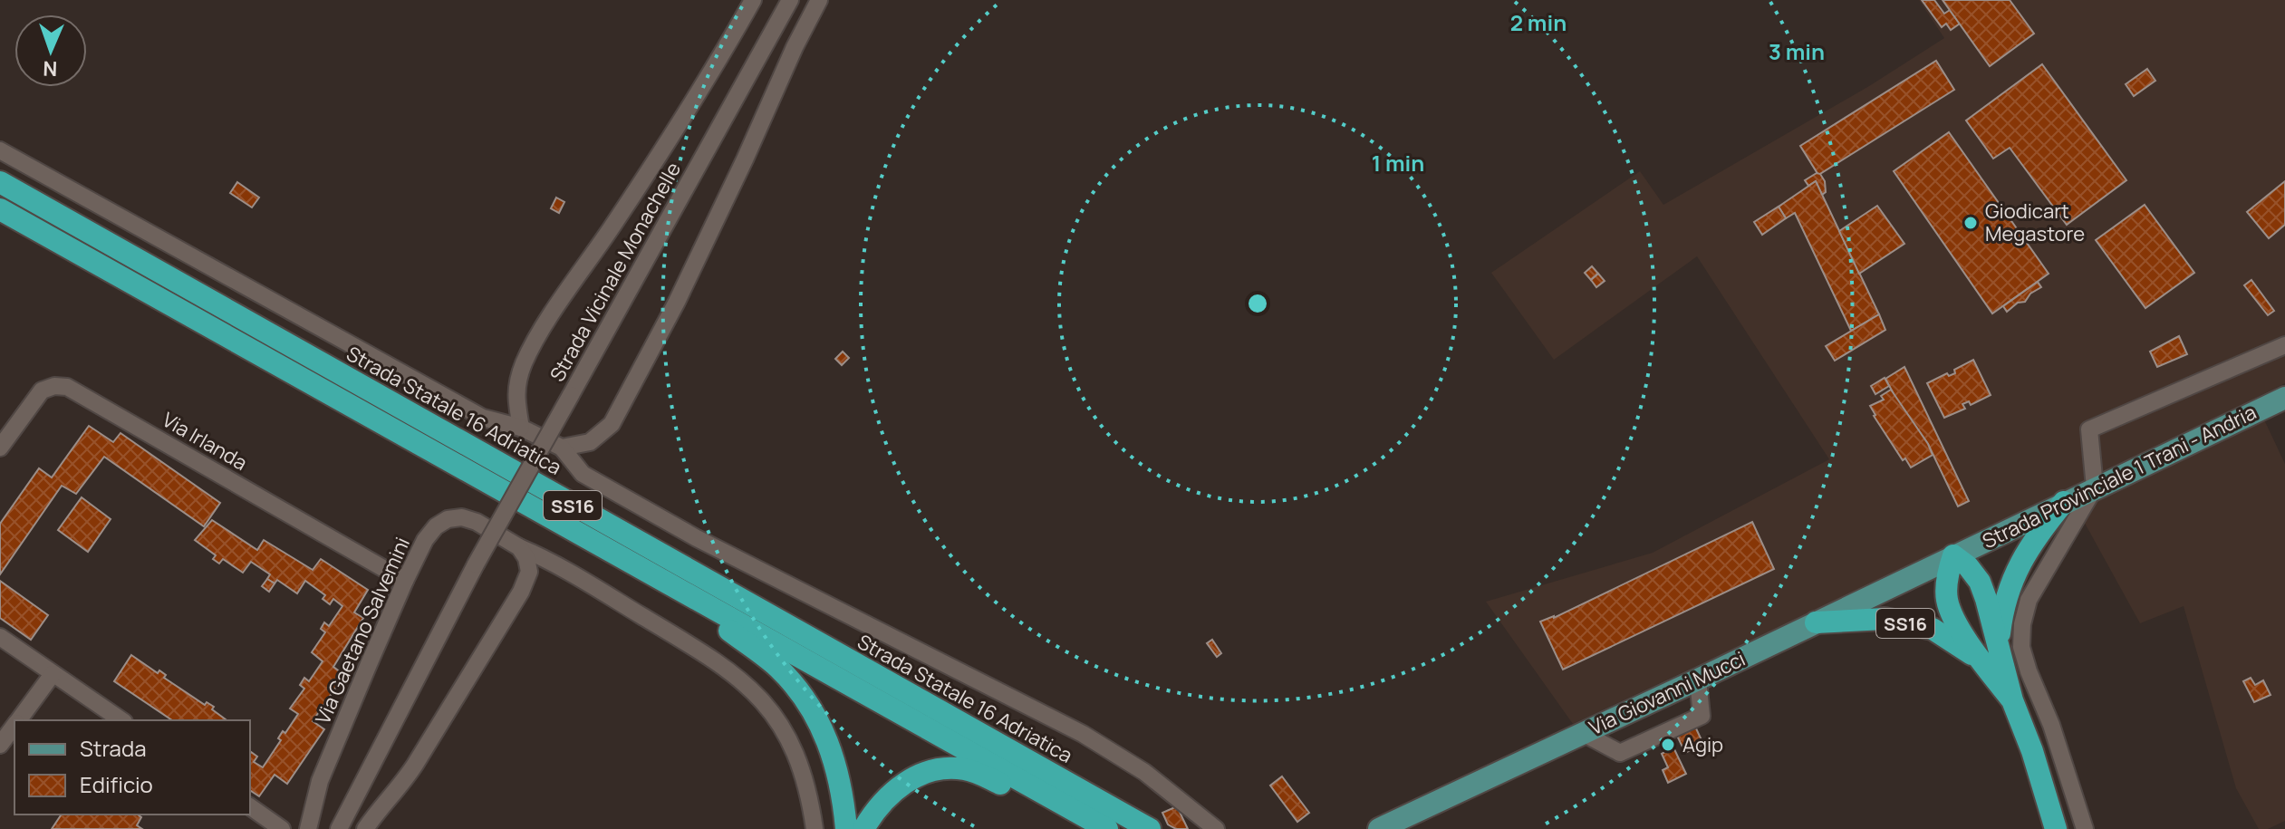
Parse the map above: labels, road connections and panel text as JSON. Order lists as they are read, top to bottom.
{
  "streets": {
    "highway": ["Strada Statale 16 Adriatica", "SS16"],
    "main road": ["Strada Provinciale 1 Trani - Andria", "Via Giovanni Mucci"],
    "street": ["Strada Vicinale Monachelle", "Via Irlanda", "Via Gaetano Salvemini"]
  },
  "crossings": [
    ["Via Irlanda", "Via Gaetano Salvemini"],
    ["Strada Provinciale 1 Trani - Andria", "SS16"],
    ["Strada Provinciale 1 Trani - Andria", "Via Giovanni Mucci"],
    ["SS16", "Via Giovanni Mucci"]
  ],
  "places": ["Giodicart Megastore", "Agip"],
  "legend": ["Strada", "Edificio"],
  "north": "bottom",
  "rings": ["2 min", "3 min", "1 min"]
}
